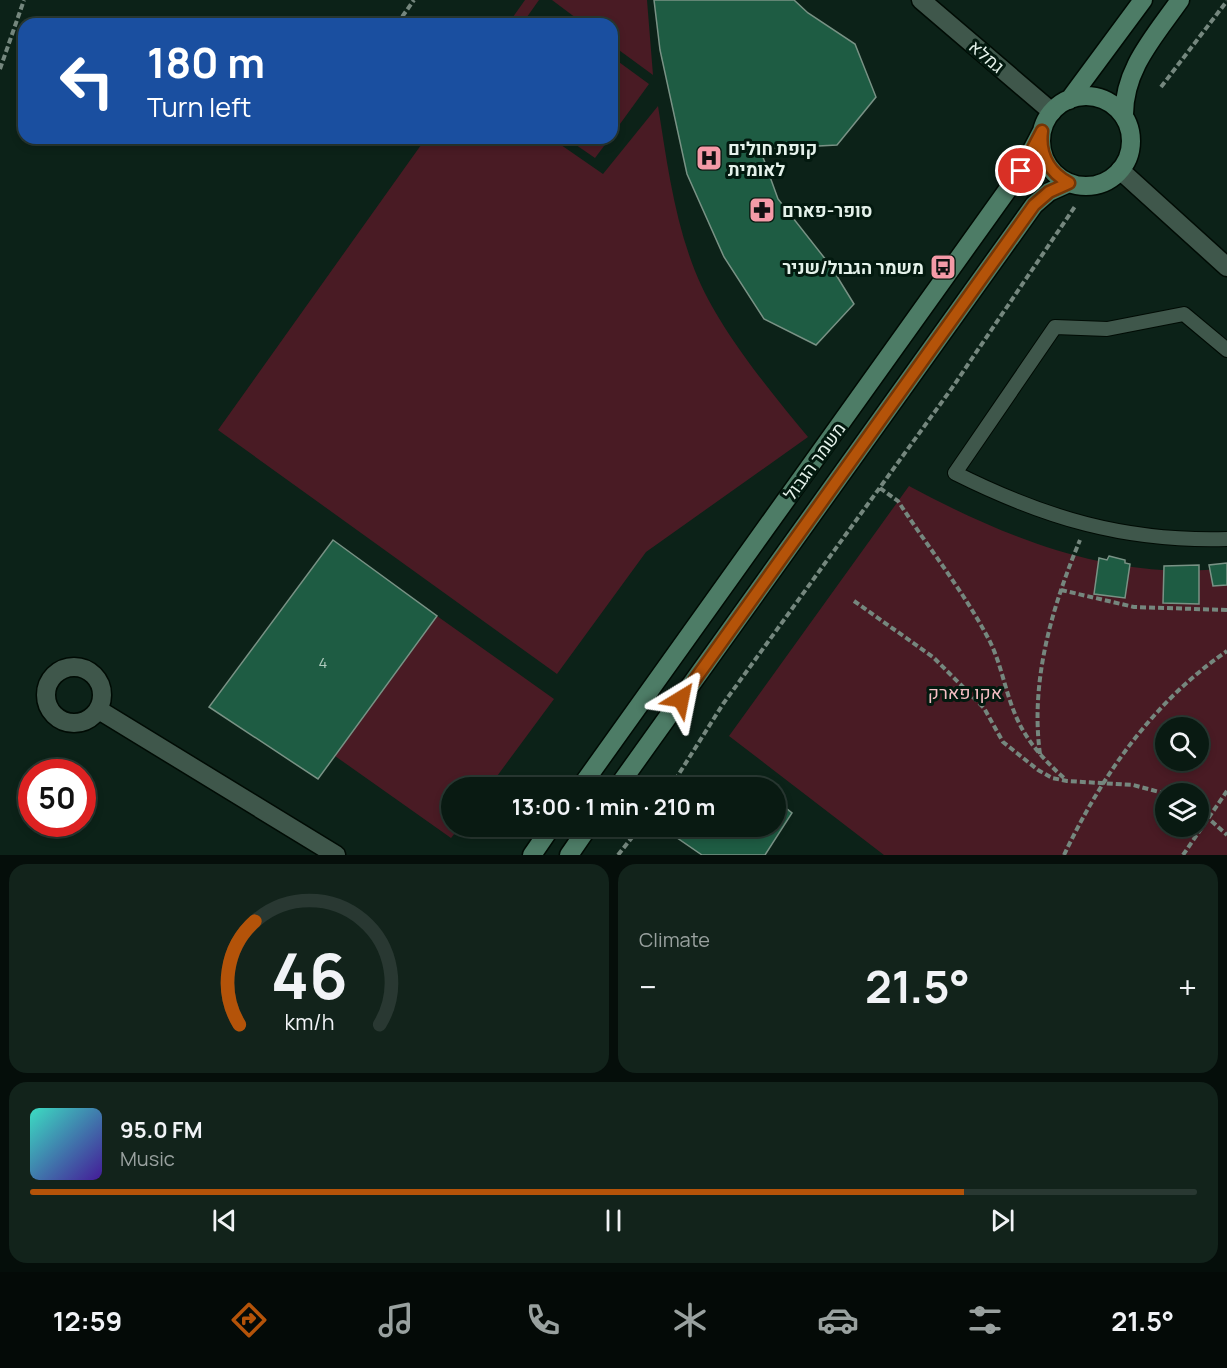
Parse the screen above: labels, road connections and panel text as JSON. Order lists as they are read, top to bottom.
{
  "streets": {
    "main road": ["משמר הגבול"],
    "street": ["גמלא"]
  },
  "crossings": [
    ["גמלא", "משמר הגבול"]
  ],
  "parks": ["אקו פארק"],
  "places": {
    "hospital": ["קופת חולים לאומית"],
    "pharmacy": ["סופר-פארם"],
    "bus stop": ["משמר הגבול/שניר"]
  },
  "house_numbers": ["4"],
  "page": {
    "turn": ["180 m", "Turn left"],
    "limit": "50",
    "trip": "13:00 · 1 min · 210 m",
    "tile": "Climate",
    "heat": ["−", "21.5°", "+"],
    "song": ["95.0 FM", "Music"],
    "tabs": ["12:59", "21.5°"],
    "gauge": ["46", "km/h"]
  }
}
